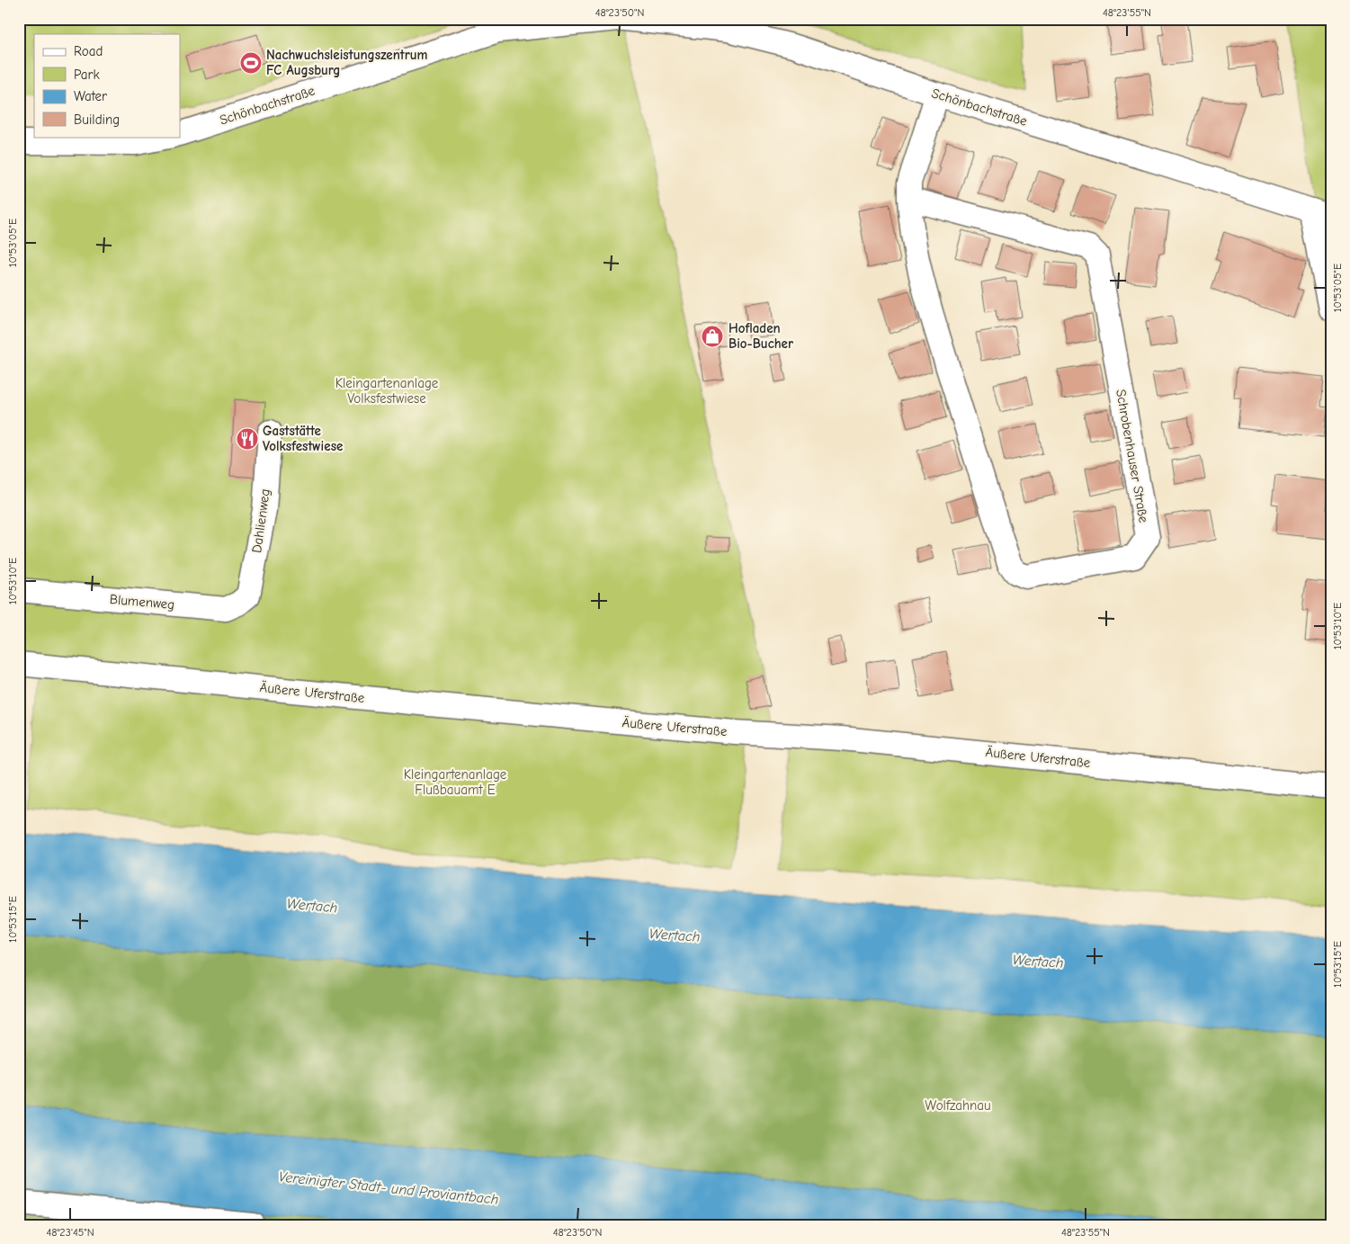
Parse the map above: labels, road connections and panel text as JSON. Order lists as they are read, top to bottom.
{
  "streets": {
    "street": [
      "Schönbachstraße",
      "Schrobenhauser Straße",
      "Dahlienweg",
      "Blumenweg",
      "Äußere Uferstraße"
    ]
  },
  "crossings": [
    ["Schönbachstraße", "Schrobenhauser Straße"],
    ["Dahlienweg", "Blumenweg"]
  ],
  "water": ["Wertach", "Vereinigter Stadt- und Proviantbach"],
  "parks": ["Kleingartenanlage Volksfestwiese", "Kleingartenanlage Flußbauamt E", "Wolfzahnau"],
  "places": {
    "sports": ["Nachwuchsleistungszentrum FC Augsburg"],
    "shop": ["Hofladen Bio-Bucher"],
    "restaurant": ["Gaststätte Volksfestwiese"]
  },
  "legend": [
    "Road",
    "Park",
    "Water",
    "Building"
  ],
  "coordinates": [
    "48°23'50\"N",
    "48°23'55\"N",
    "10°53'05\"E",
    "10°53'10\"E",
    "10°53'15\"E",
    "48°23'45\"N"
  ]
}
